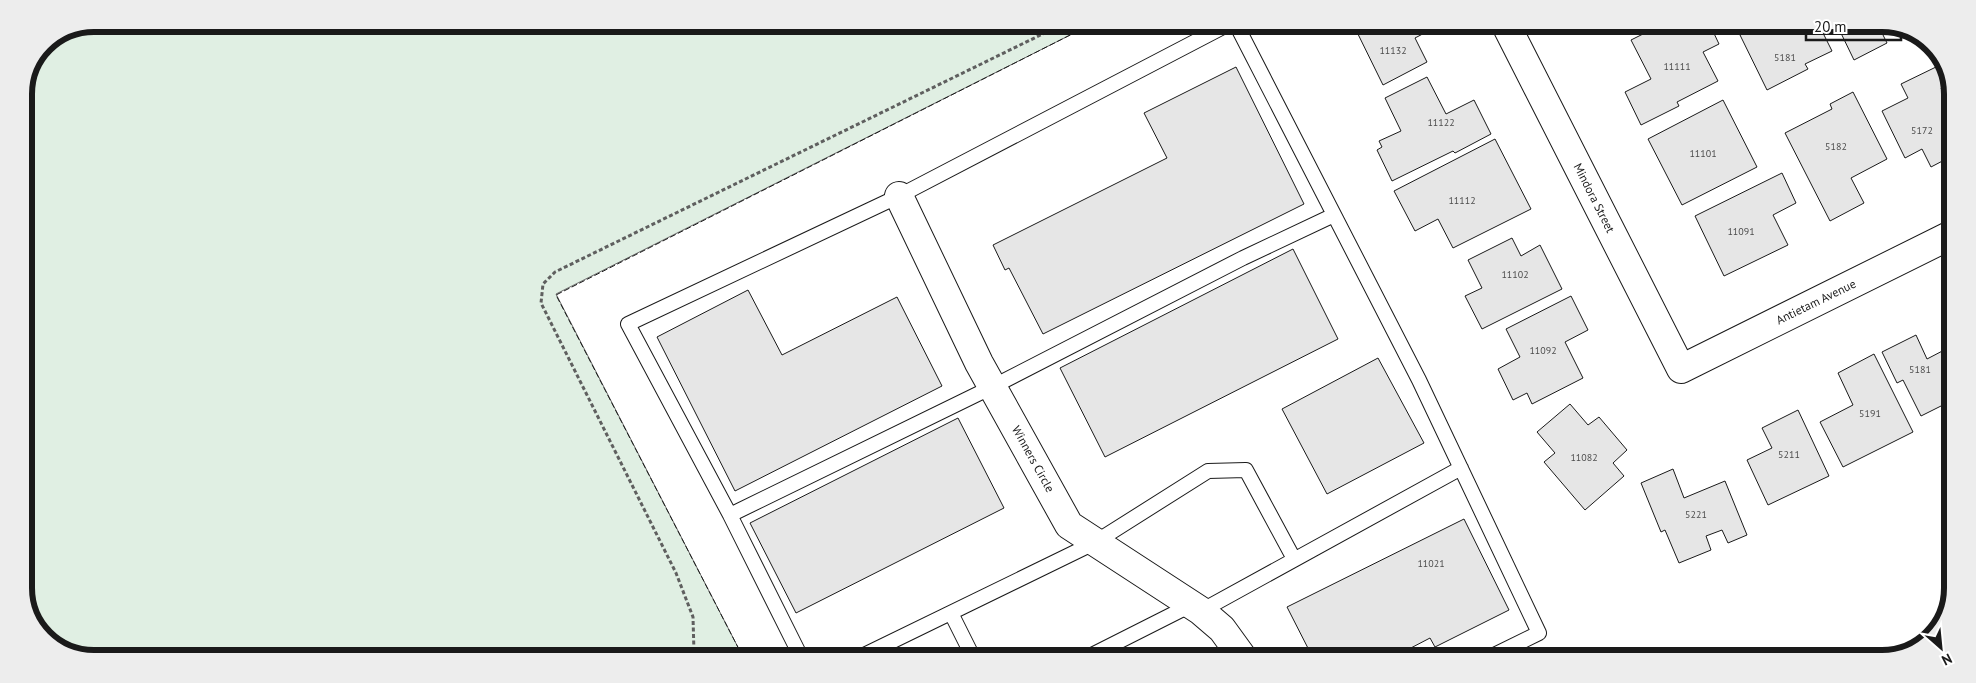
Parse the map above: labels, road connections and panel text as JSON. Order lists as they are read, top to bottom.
{
  "streets": {
    "street": ["Mindora Street", "Antietam Avenue", "Winners Circle"]
  },
  "crossings": [
    ["Mindora Street", "Antietam Avenue"]
  ],
  "house_numbers": [
    "11132",
    "5181",
    "11111",
    "11122",
    "5172",
    "5182",
    "11101",
    "11112",
    "11091",
    "11102",
    "11092",
    "5181",
    "5191",
    "5211",
    "11082",
    "5221",
    "11021"
  ],
  "scale_bar": "20 m",
  "north": "bottom right"
}
